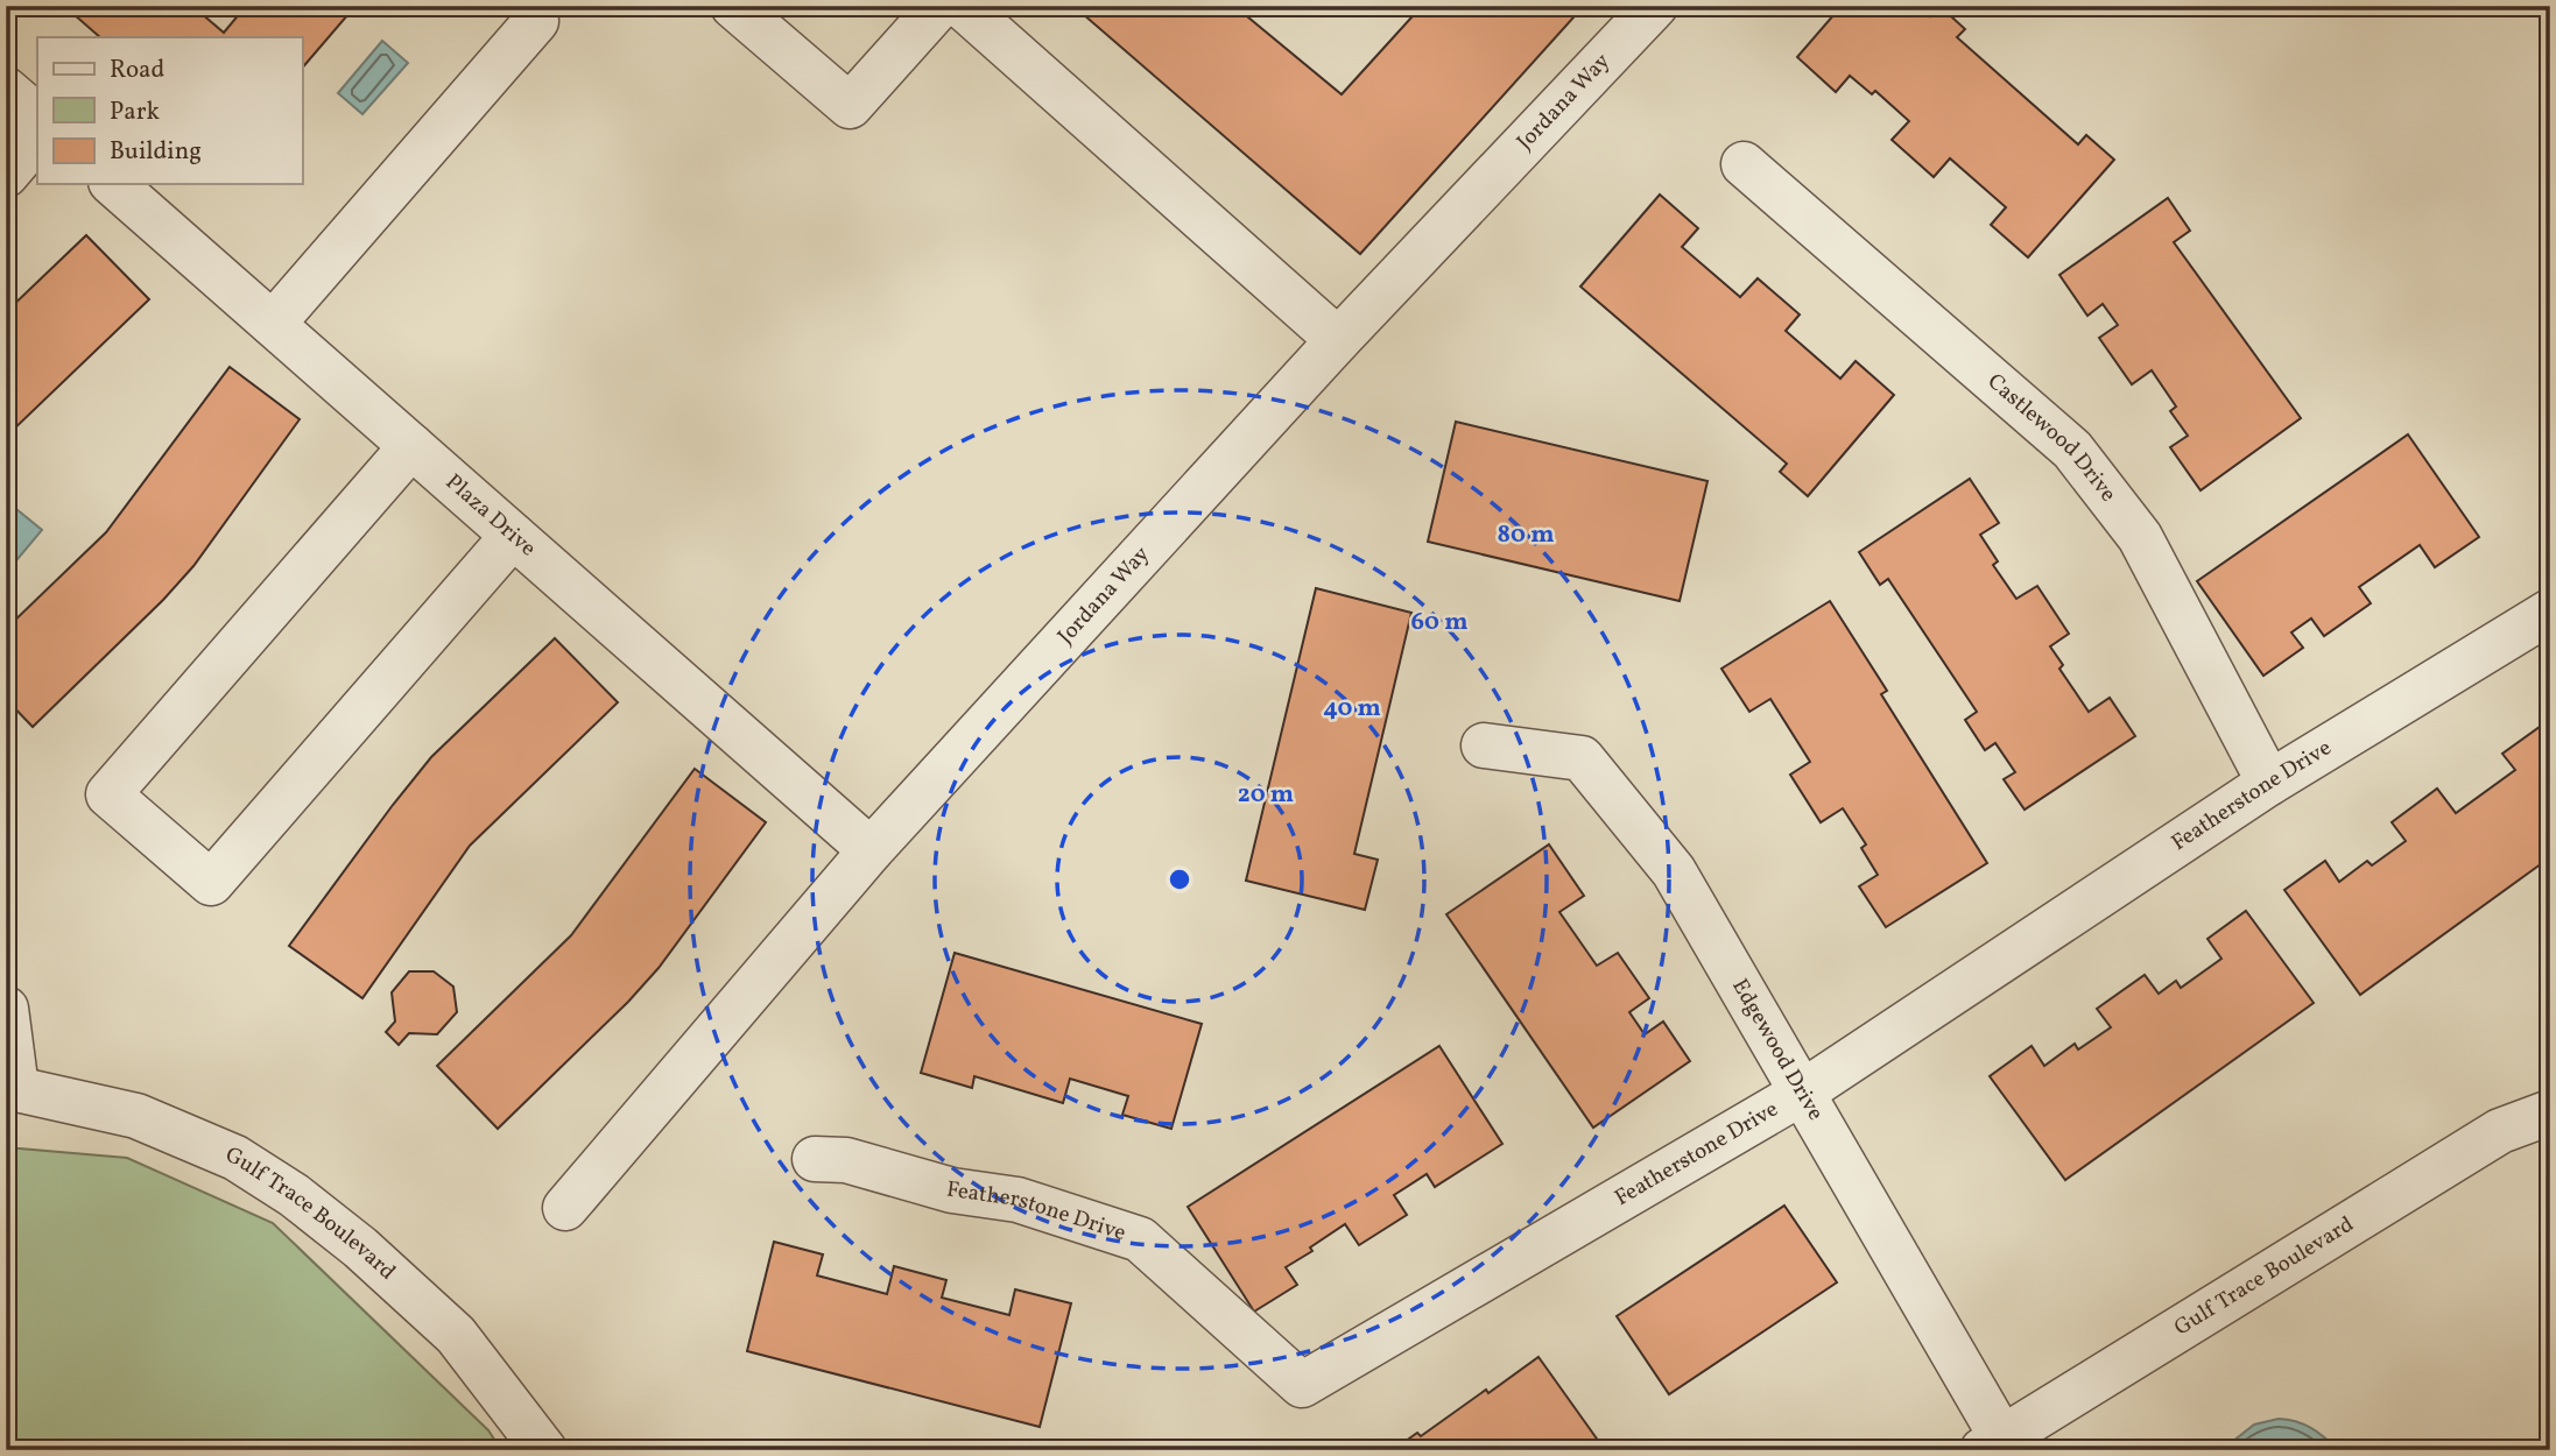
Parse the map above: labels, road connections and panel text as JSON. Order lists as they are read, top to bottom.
{
  "streets": {
    "street": [
      "Jordana Way",
      "Castlewood Drive",
      "Plaza Drive",
      "Featherstone Drive",
      "Edgewood Drive",
      "Gulf Trace Boulevard"
    ]
  },
  "crossings": [
    ["Jordana Way", "Plaza Drive"],
    ["Castlewood Drive", "Featherstone Drive"],
    ["Featherstone Drive", "Edgewood Drive"],
    ["Edgewood Drive", "Gulf Trace Boulevard"]
  ],
  "legend": ["Road", "Park", "Building"],
  "rings": [
    "80 m",
    "60 m",
    "40 m",
    "20 m"
  ]
}
